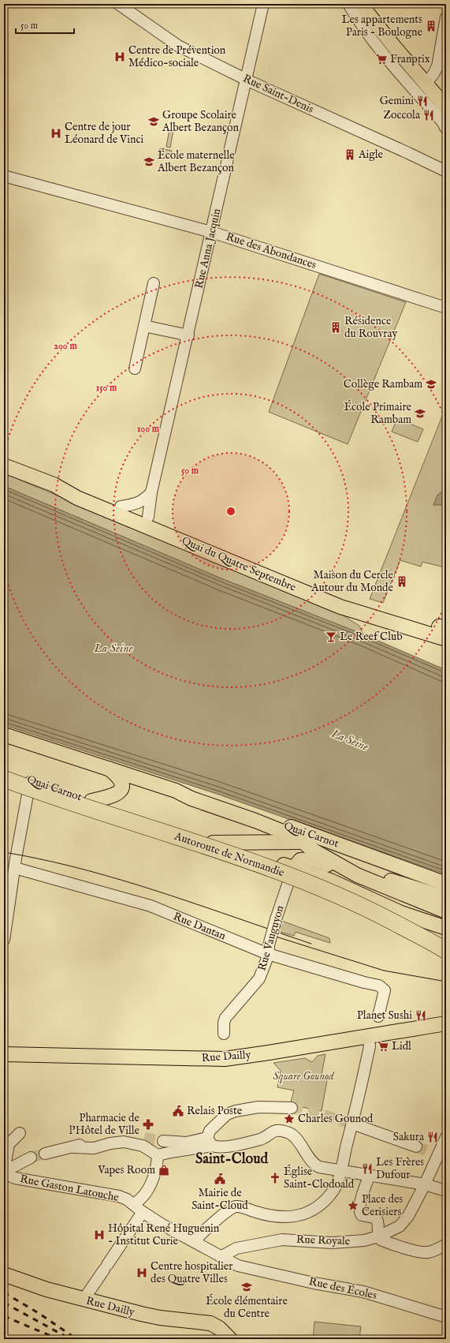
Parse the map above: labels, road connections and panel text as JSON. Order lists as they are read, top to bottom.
{
  "streets": {
    "highway": ["Autoroute de Normandie"],
    "main road": ["Quai du Quatre Septembre", "Quai Carnot", "Rue Dailly"],
    "street": [
      "Rue Saint-Denis",
      "Rue Anna Jacquin",
      "Rue des Abondances",
      "Rue Dantan",
      "Rue Vauguyon",
      "Rue Gaston Latouche",
      "Rue Royale",
      "Rue des Écoles"
    ]
  },
  "crossings": [
    ["Rue Saint-Denis", "Rue Anna Jacquin"],
    ["Rue Anna Jacquin", "Rue des Abondances"],
    ["Rue Anna Jacquin", "Quai du Quatre Septembre"],
    ["Quai Carnot", "Autoroute de Normandie"],
    ["Quai Carnot", "Rue Vauguyon"],
    ["Rue Dantan", "Rue Vauguyon"],
    ["Rue Gaston Latouche", "Rue des Écoles"],
    ["Rue Royale", "Rue des Écoles"]
  ],
  "districts": ["Saint-Cloud"],
  "water": ["La Seine"],
  "parks": ["Square Gounod"],
  "places": {
    "building": [
      "Les appartements Paris - Boulogne",
      "Aigle",
      "Résidence du Rouvray",
      "Maison du Cercle Autour du Monde"
    ],
    "hospital": [
      "Centre de Prévention Médico-sociale",
      "Centre de jour Léonard de Vinci",
      "Hôpital René Huguenin - Institut Curie",
      "Centre hospitalier des Quatre Villes"
    ],
    "supermarket": ["Franprix", "Lidl"],
    "restaurant": [
      "Gemini",
      "Zoccola",
      "Planet Sushi",
      "Sakura",
      "Les Frères Dufour"
    ],
    "school or university": [
      "Groupe Scolaire Albert Bezançon",
      "École maternelle Albert Bezançon",
      "Collège Rambam",
      "École Primaire Rambam",
      "École élémentaire du Centre"
    ],
    "bar": ["Le Reef Club"],
    "public building": ["Relais Poste", "Mairie de Saint-Cloud"],
    "place": ["Charles Gounod", "Place des Cerisiers"],
    "pharmacy": ["Pharmacie de l'Hôtel de Ville"],
    "shop": ["Vapes Room"],
    "church": ["Église Saint-Clodoald"]
  },
  "scale_bar": "50 m",
  "rings": [
    "200 m",
    "150 m",
    "100 m",
    "50 m"
  ]
}
